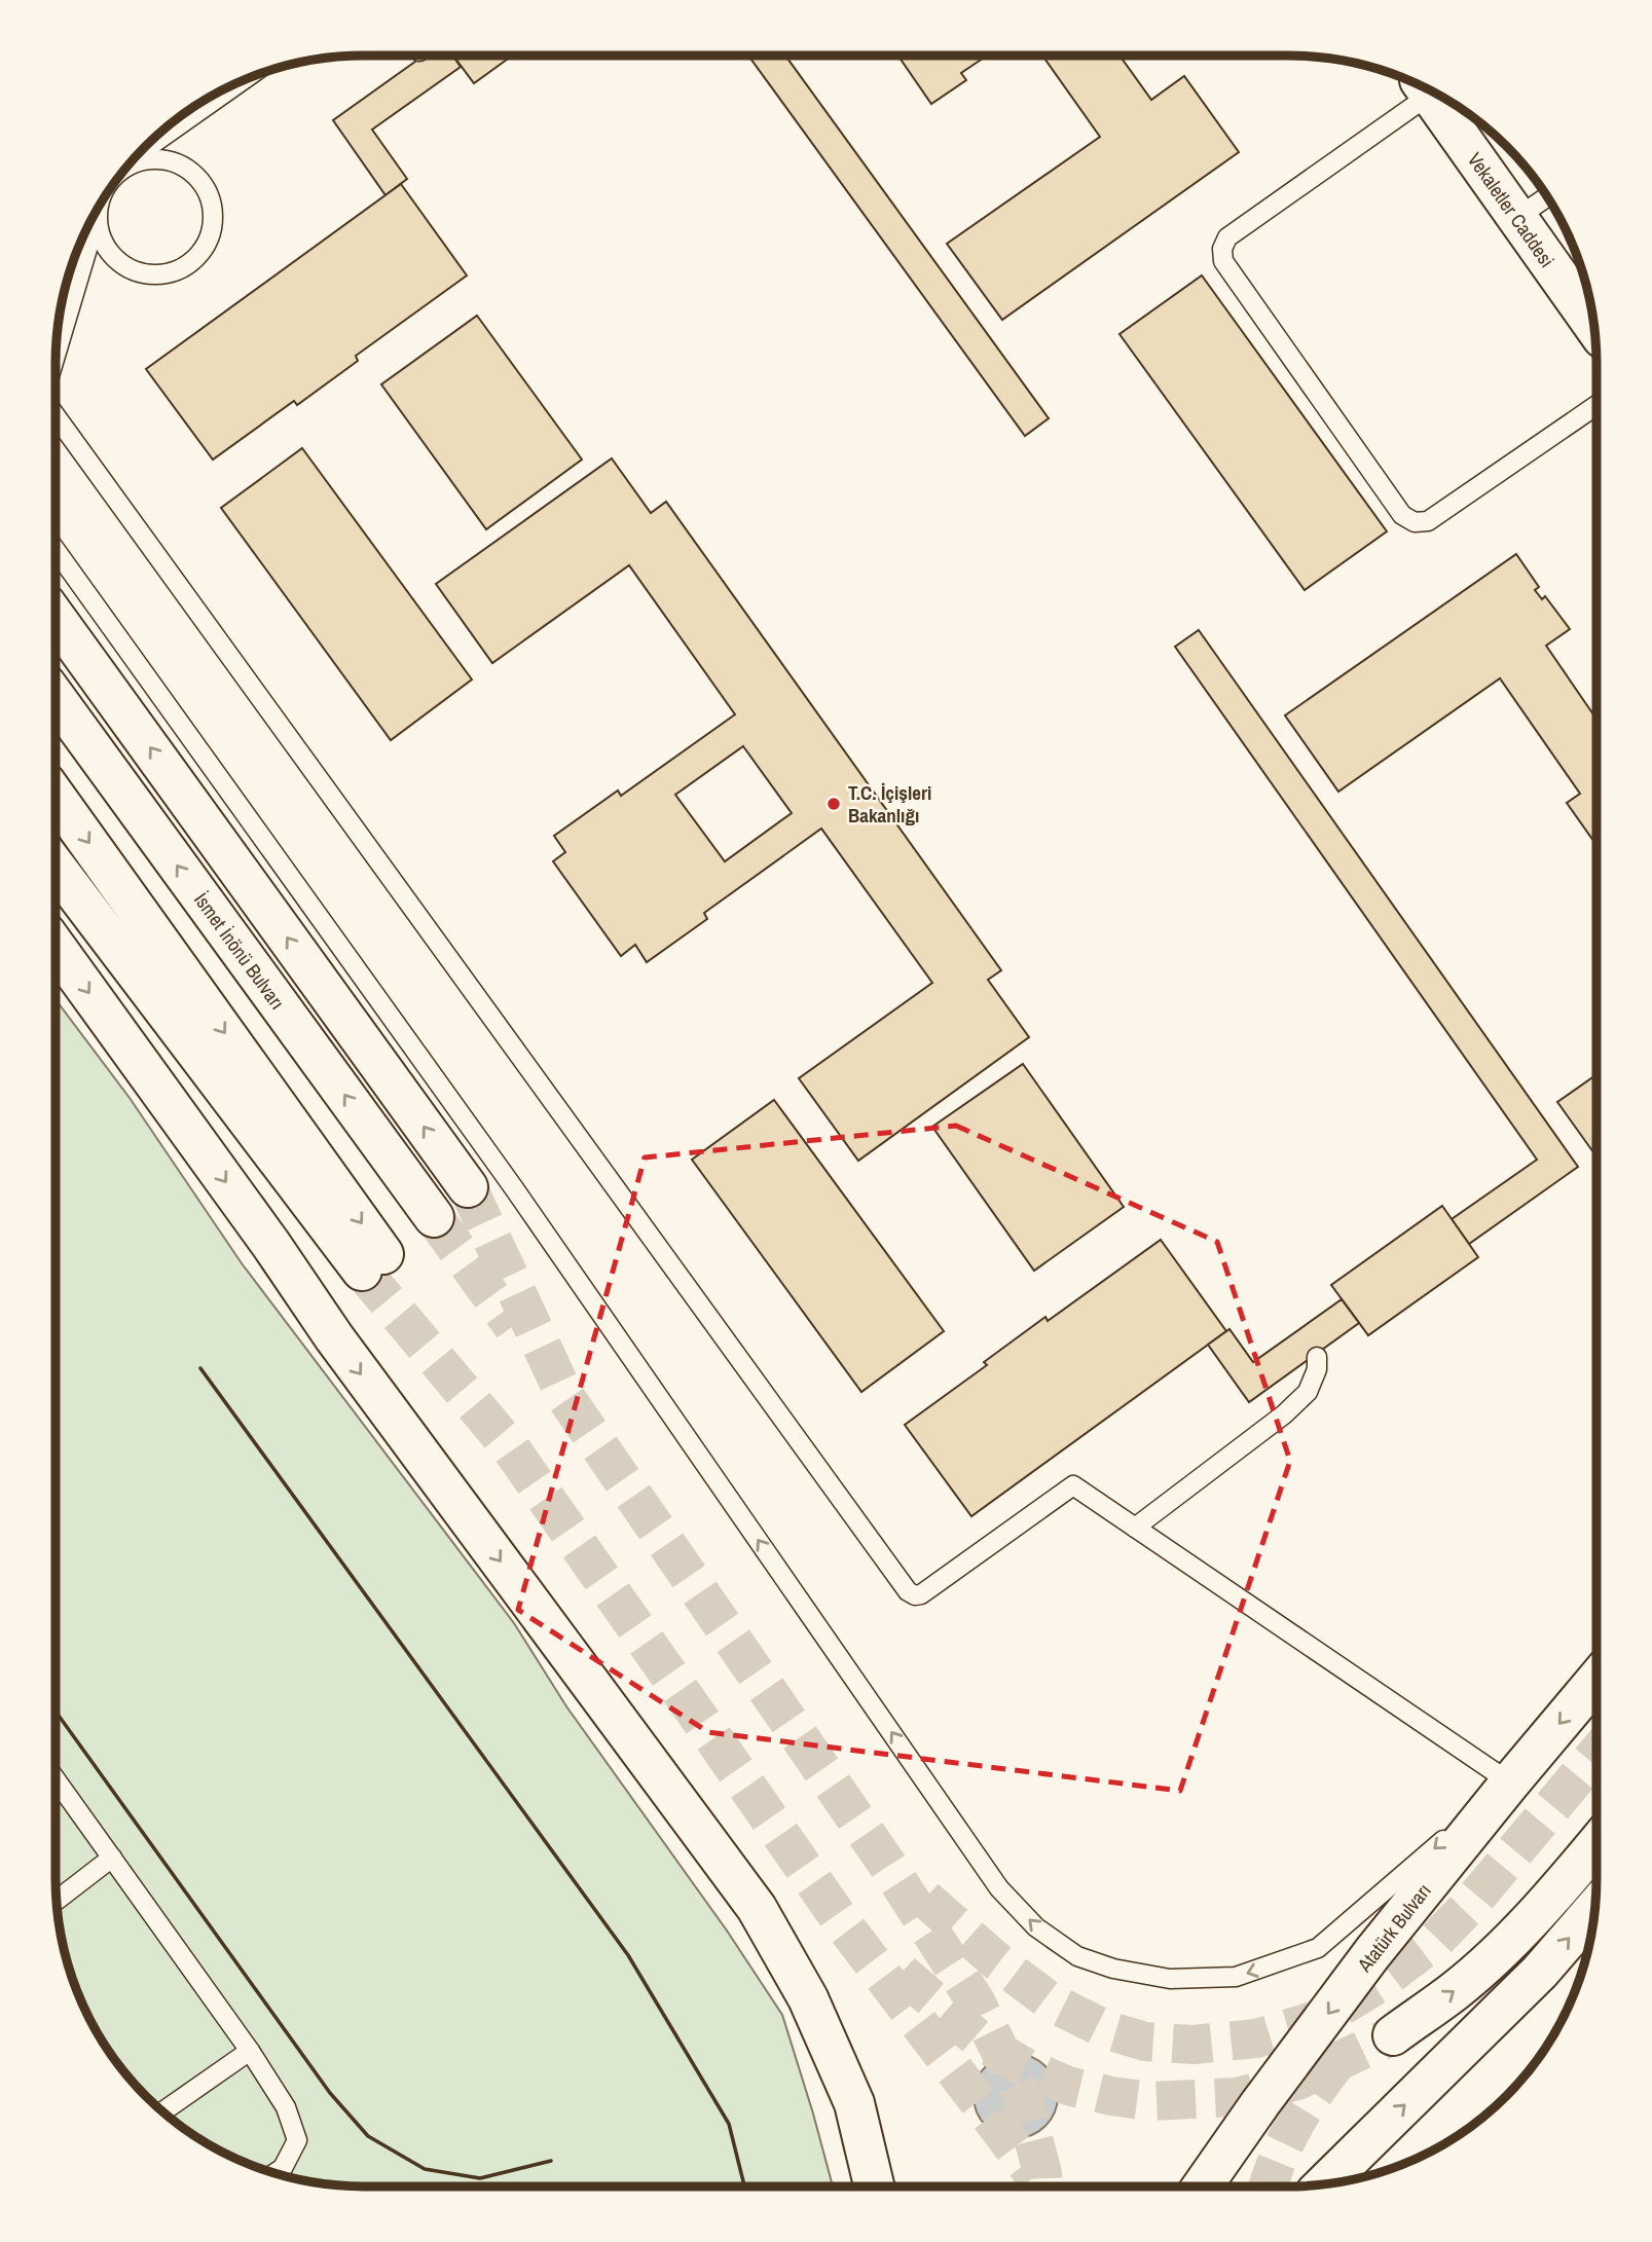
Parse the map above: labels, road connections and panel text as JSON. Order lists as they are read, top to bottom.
{
  "streets": {
    "main road": ["Vekaletler Caddesi", "İsmet İnönü Bulvarı", "Atatürk Bulvarı"]
  },
  "places": ["T.C. İçişleri Bakanlığı"]
}
